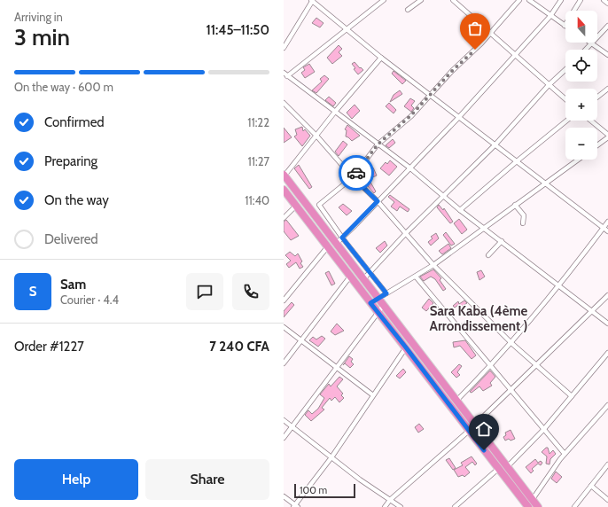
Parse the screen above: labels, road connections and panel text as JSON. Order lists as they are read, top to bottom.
{
  "districts": ["Sara Kaba (4ème Arrondissement )"],
  "scale_bar": "100 m",
  "north": "top",
  "page": {
    "heading": ["3 min", "Arriving in", "11:45–11:50"],
    "panel": [
      "Sam",
      "Courier · 4.4",
      "Order #1227",
      "7 240 CFA"
    ],
    "map_buttons": ["+", "−"],
    "bar": "On the way · 600 m",
    "list": [
      ["Confirmed", "11:22"],
      ["Preparing", "11:27"],
      ["On the way", "11:40"],
      "Delivered"
    ],
    "round": "S",
    "buttons": ["Help", "Share"],
    "scale": "100 m"
  }
}
